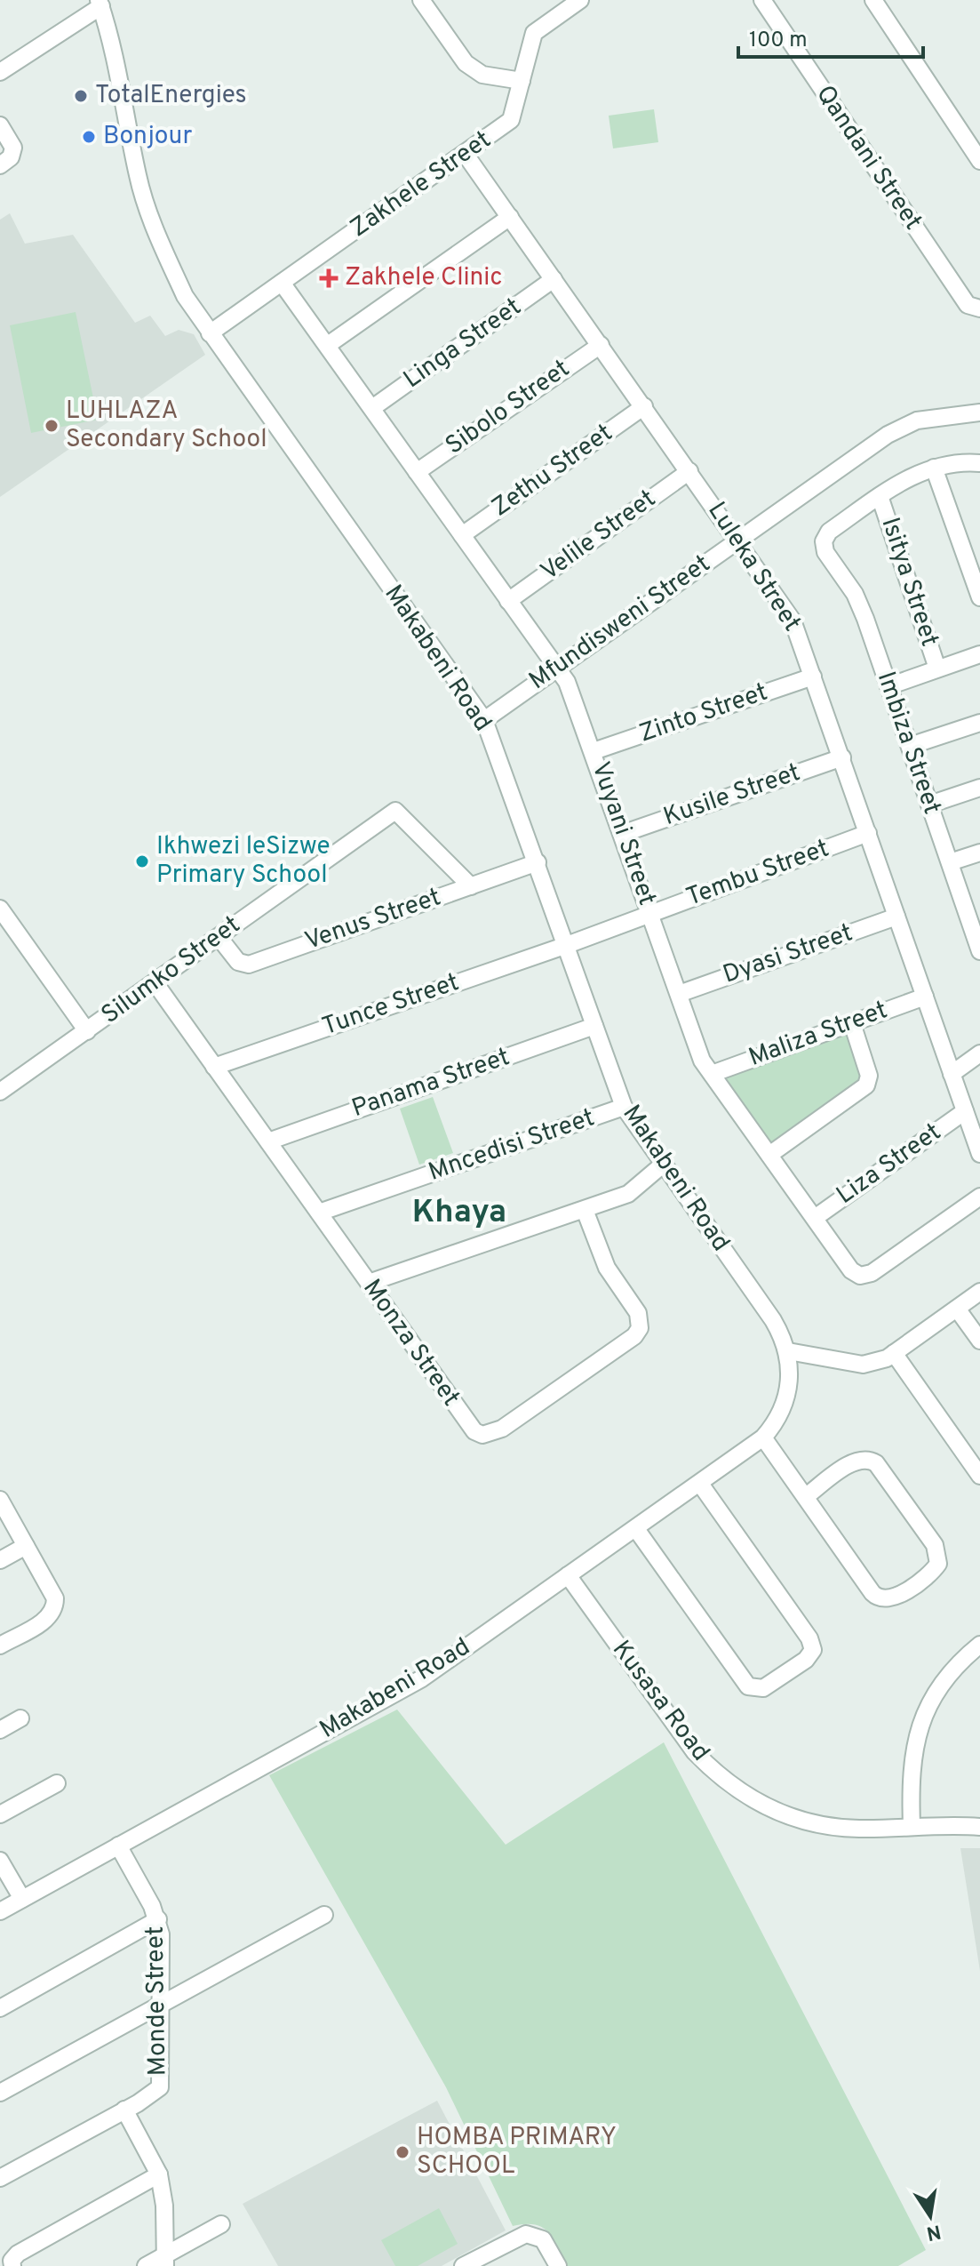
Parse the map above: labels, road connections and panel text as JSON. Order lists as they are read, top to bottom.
{
  "streets": {
    "street": [
      "Qandani Street",
      "Zakhele Street",
      "Linga Street",
      "Sibolo Street",
      "Zethu Street",
      "Velile Street",
      "Luleka Street",
      "Isitya Street",
      "Mfundisweni Street",
      "Makabeni Road",
      "Zinto Street",
      "Imbiza Street",
      "Kusile Street",
      "Vuyani Street",
      "Tembu Street",
      "Venus Street",
      "Dyasi Street",
      "Silumko Street",
      "Tunce Street",
      "Maliza Street",
      "Panama Street",
      "Mncedisi Street",
      "Liza Street",
      "Monza Street",
      "Kusasa Road",
      "Monde Street"
    ]
  },
  "crossings": [
    ["Zakhele Street", "Luleka Street"],
    ["Zakhele Street", "Makabeni Road"],
    ["Zakhele Street", "Vuyani Street"],
    ["Linga Street", "Luleka Street"],
    ["Linga Street", "Vuyani Street"],
    ["Sibolo Street", "Luleka Street"],
    ["Sibolo Street", "Vuyani Street"],
    ["Zethu Street", "Luleka Street"],
    ["Zethu Street", "Vuyani Street"],
    ["Velile Street", "Luleka Street"],
    ["Velile Street", "Vuyani Street"],
    ["Luleka Street", "Mfundisweni Street"],
    ["Luleka Street", "Zinto Street"],
    ["Luleka Street", "Kusile Street"],
    ["Luleka Street", "Tembu Street"],
    ["Luleka Street", "Dyasi Street"],
    ["Luleka Street", "Maliza Street"],
    ["Luleka Street", "Liza Street"],
    ["Isitya Street", "Imbiza Street"],
    ["Mfundisweni Street", "Makabeni Road"],
    ["Mfundisweni Street", "Vuyani Street"],
    ["Makabeni Road", "Tembu Street"],
    ["Makabeni Road", "Venus Street"],
    ["Makabeni Road", "Tunce Street"],
    ["Makabeni Road", "Panama Street"],
    ["Makabeni Road", "Mncedisi Street"],
    ["Makabeni Road", "Kusasa Road"],
    ["Makabeni Road", "Monde Street"],
    ["Zinto Street", "Vuyani Street"],
    ["Kusile Street", "Vuyani Street"],
    ["Vuyani Street", "Tembu Street"],
    ["Vuyani Street", "Dyasi Street"],
    ["Vuyani Street", "Maliza Street"],
    ["Vuyani Street", "Liza Street"],
    ["Tembu Street", "Tunce Street"],
    ["Venus Street", "Silumko Street"],
    ["Silumko Street", "Monza Street"],
    ["Tunce Street", "Monza Street"],
    ["Panama Street", "Monza Street"],
    ["Mncedisi Street", "Monza Street"]
  ],
  "districts": ["Khaya"],
  "places": {
    "other": [
      "TotalEnergies",
      "Bonjour",
      "LUHLAZA Secondary School",
      "Ikhwezi leSizwe Primary School",
      "HOMBA PRIMARY SCHOOL"
    ],
    "health": ["Zakhele Clinic"]
  },
  "scale_bar": "100 m",
  "north": "bottom"
}
